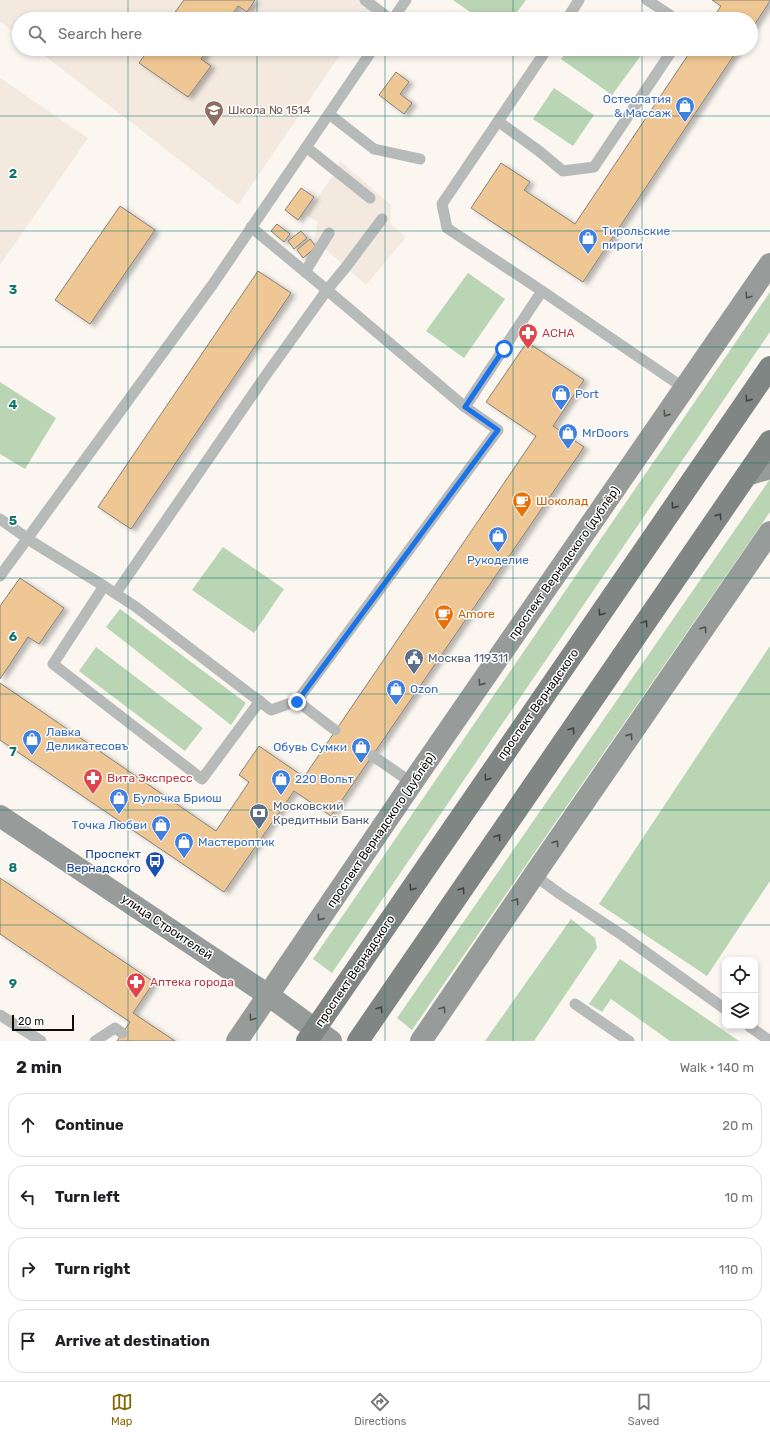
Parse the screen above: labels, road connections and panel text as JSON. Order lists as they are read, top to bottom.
{
  "streets": {
    "main road": ["проспект Вернадского"],
    "street": ["проспект Вернадского (дублёр)", "улица Строителей"]
  },
  "crossings": [
    ["проспект Вернадского (дублёр)", "улица Строителей"],
    ["проспект Вернадского", "улица Строителей"]
  ],
  "places": {
    "shop": [
      "Остеопатия & Массаж",
      "Тирольские пироги",
      "Port",
      "MrDoors",
      "Рукоделие",
      "Ozon",
      "Лавка Деликатесовъ",
      "Обувь Сумки",
      "220 Вольт",
      "Булочка Бриош",
      "Точка Любви",
      "Мастероптик"
    ],
    "school or university": ["Школа № 1514"],
    "pharmacy": ["ACHA", "Вита Экспресс", "Аптека города"],
    "cafe": ["Шоколад", "Amore"],
    "public building": ["Москва 119311"],
    "bank": ["Московский Кредитный Банк"],
    "bus stop": ["Проспект Вернадского"]
  },
  "scale_bar": "20 m",
  "page": {
    "search": "Search here",
    "scale": "20 m",
    "heading": ["2 min", "Walk · 140 m"],
    "list": [
      ["Continue", "20 m"],
      ["Turn left", "10 m"],
      ["Turn right", "110 m"],
      "Arrive at destination"
    ],
    "nav": ["Map", "Directions", "Saved"]
  },
  "grid": {
    "rows": [
      "2",
      "3",
      "4",
      "5",
      "6",
      "7",
      "8",
      "9"
    ]
  }
}
